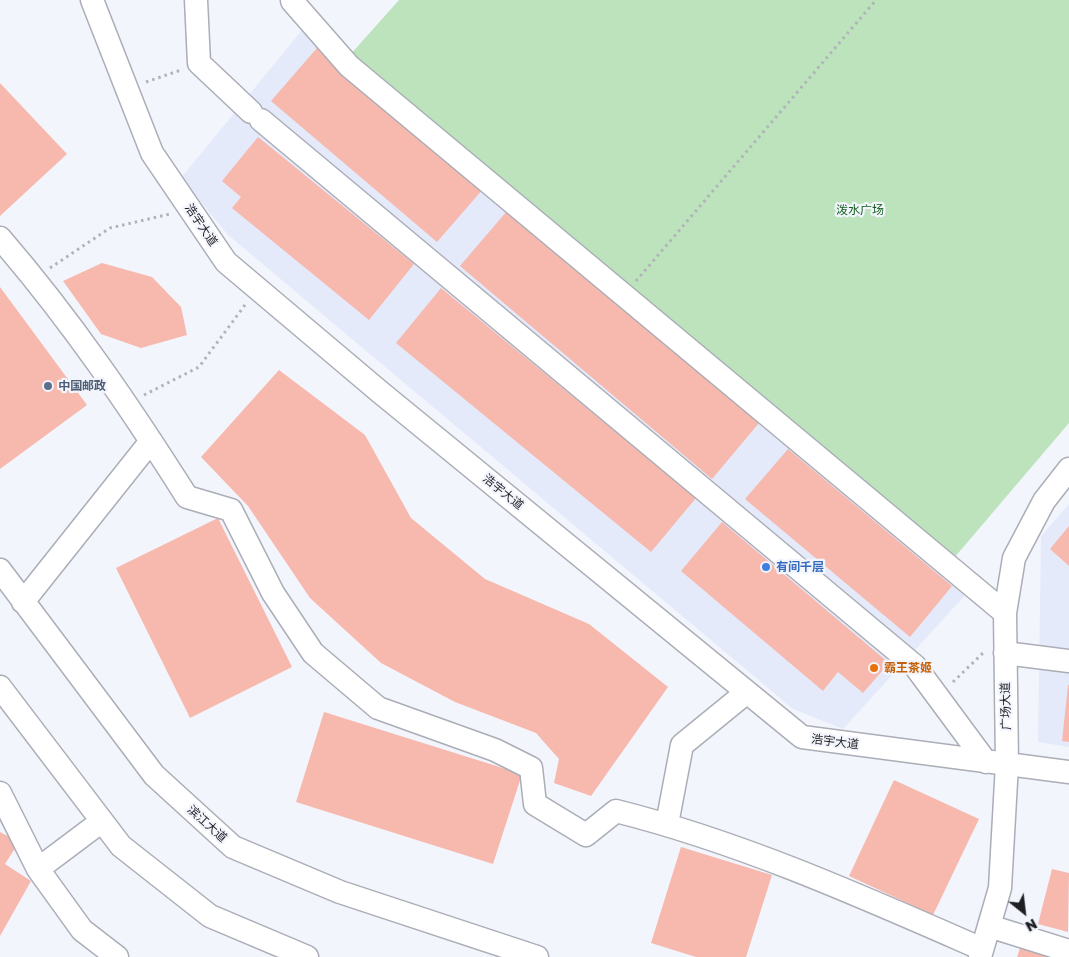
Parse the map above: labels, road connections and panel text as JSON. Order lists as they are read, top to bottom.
{
  "streets": {
    "street": ["浩宇大道", "广场大道", "滨江大道"]
  },
  "crossings": [
    ["浩宇大道", "广场大道"]
  ],
  "parks": ["泼水广场"],
  "places": ["中国邮政", "有间千层", "霸王茶姬"],
  "north": "bottom right"
}
